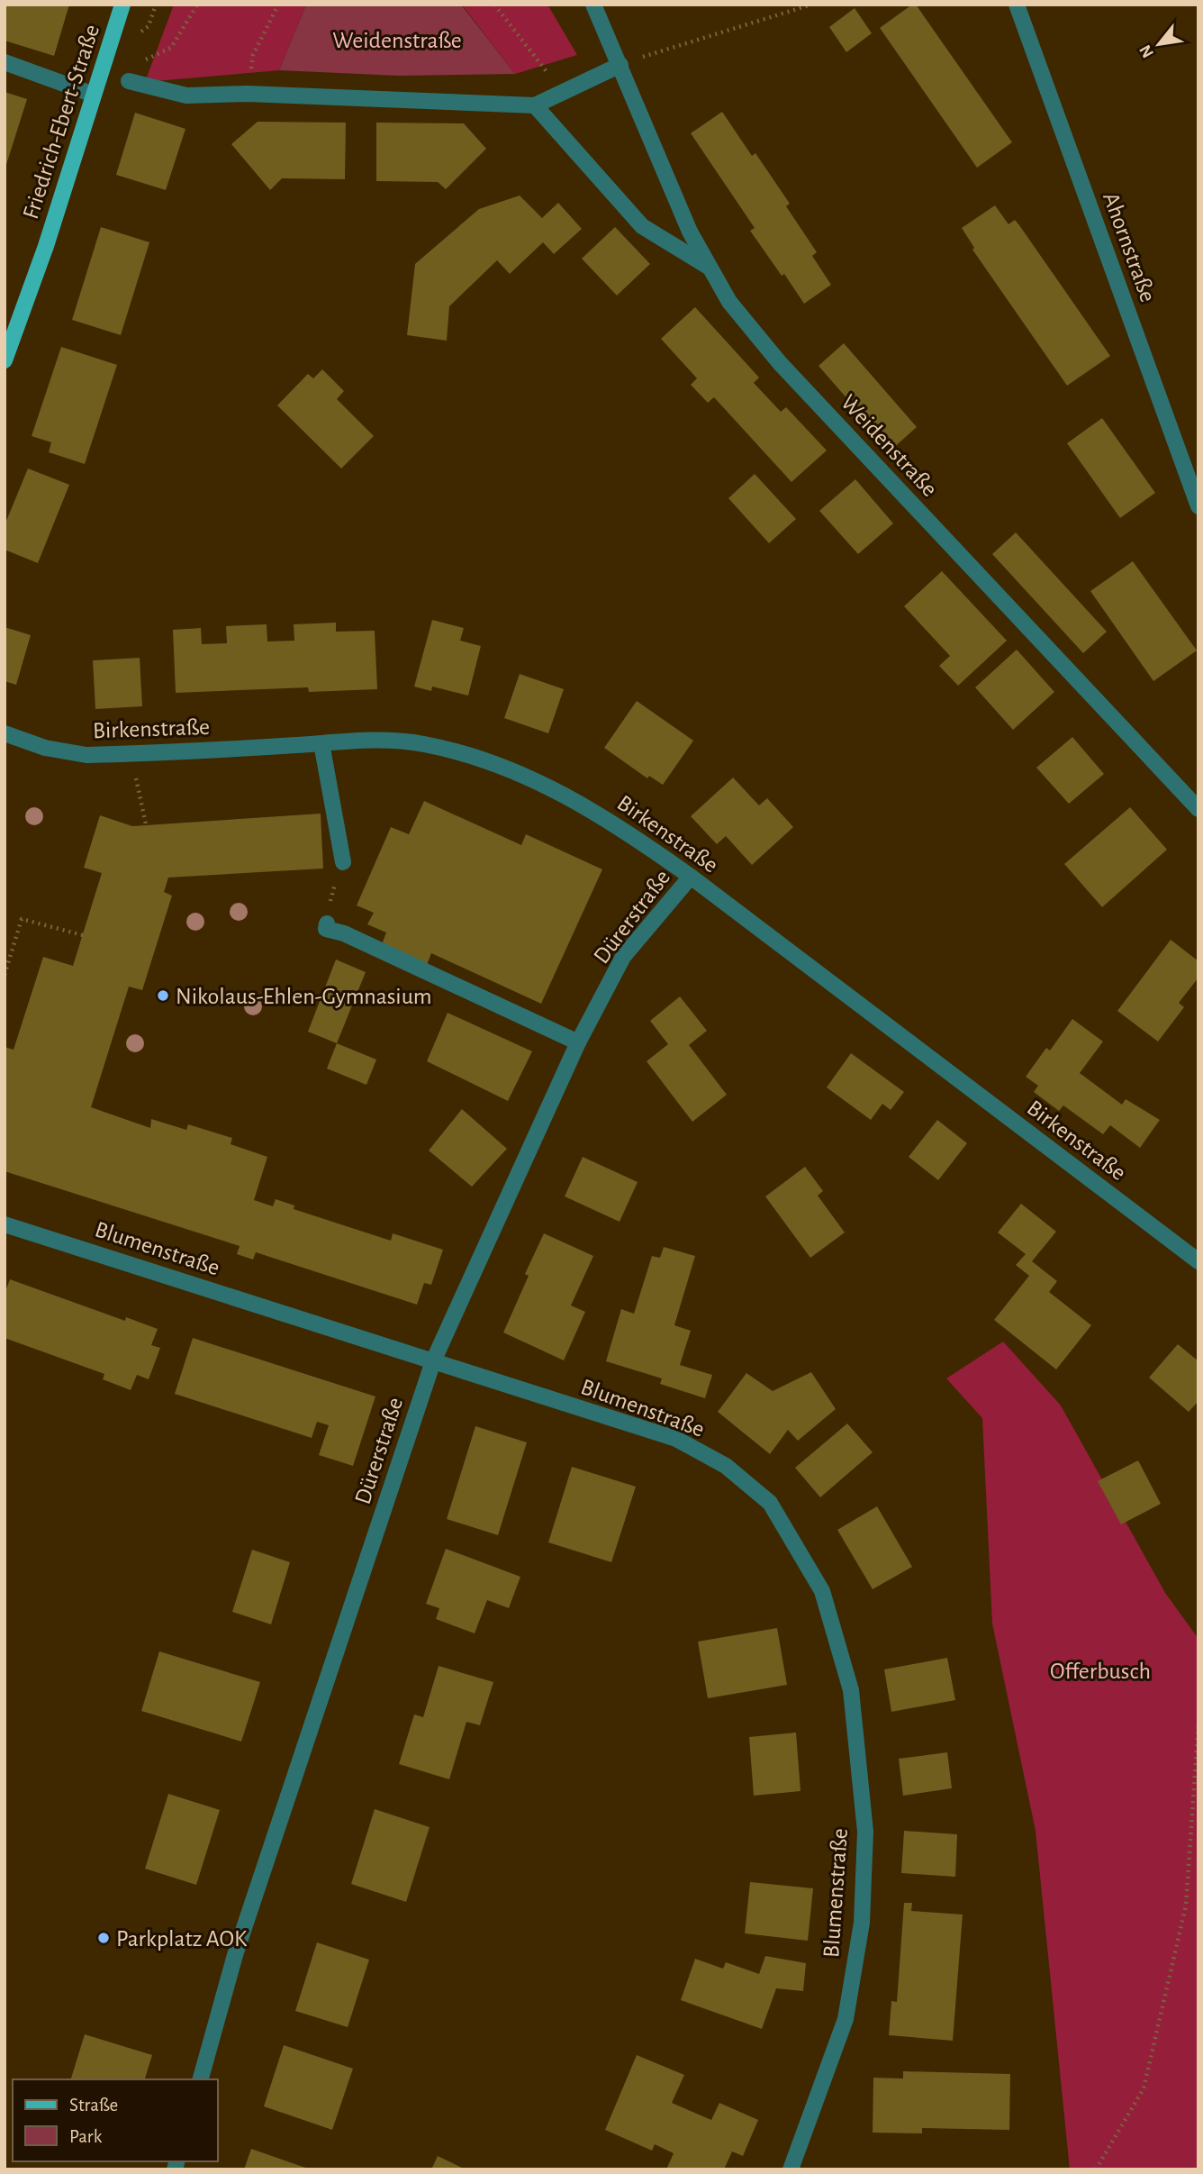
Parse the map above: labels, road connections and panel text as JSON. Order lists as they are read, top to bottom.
{
  "streets": {
    "main road": ["Friedrich-Ebert-Straße"],
    "street": [
      "Ahornstraße",
      "Weidenstraße",
      "Birkenstraße",
      "Dürerstraße",
      "Blumenstraße"
    ]
  },
  "crossings": [
    ["Birkenstraße", "Dürerstraße"],
    ["Dürerstraße", "Blumenstraße"]
  ],
  "parks": ["Weidenstraße", "Offerbusch"],
  "places": ["Nikolaus-Ehlen-Gymnasium", "Parkplatz AOK"],
  "legend": ["Straße", "Park"],
  "north": "bottom left"
}
